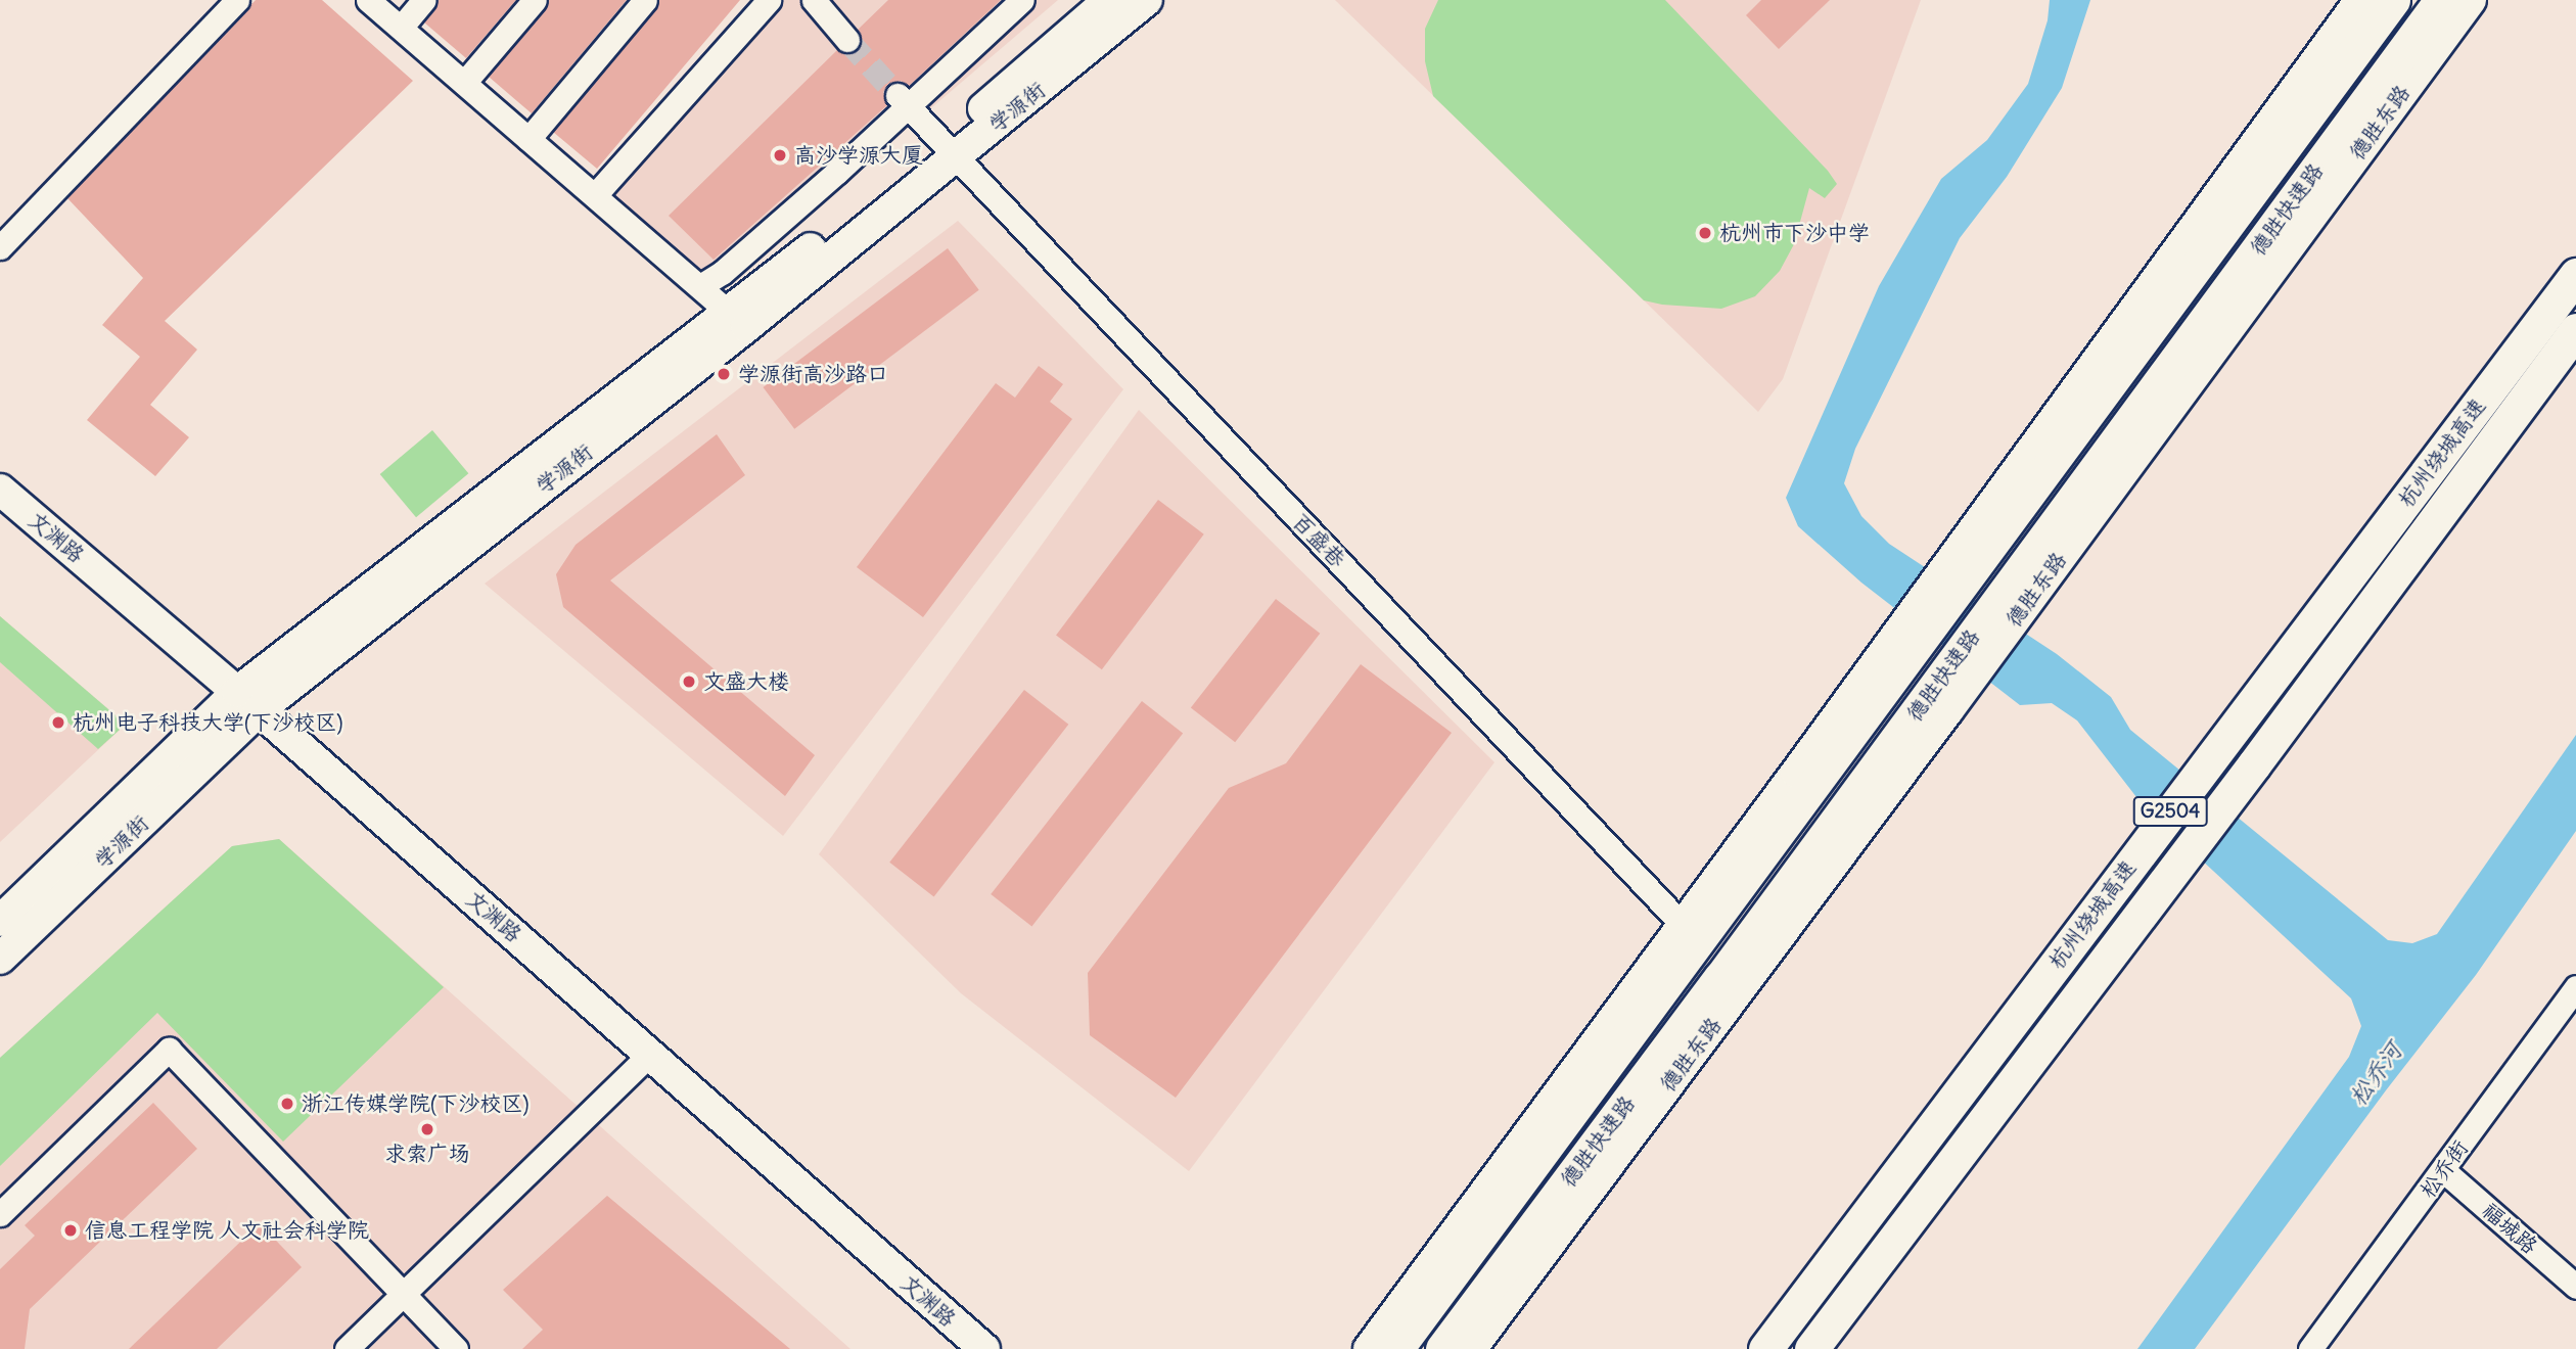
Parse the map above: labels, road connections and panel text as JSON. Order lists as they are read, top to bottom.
{
  "streets": {
    "highway": ["德胜快速路", "杭州绕城高速", "G2504"],
    "main road": ["学源街", "德胜东路", "文渊路"],
    "street": ["百盛巷", "松乔街", "福城路"]
  },
  "crossings": [
    ["学源街", "文渊路"],
    ["学源街", "百盛巷"],
    ["松乔街", "福城路"]
  ],
  "water": ["松乔河"],
  "places": [
    "高沙学源大厦",
    "杭州市下沙中学",
    "学源街高沙路口",
    "文盛大楼",
    "杭州电子科技大学(下沙校区)",
    "浙江传媒学院(下沙校区)",
    "求索广场",
    "信息工程学院 人文社会科学院"
  ]
}
